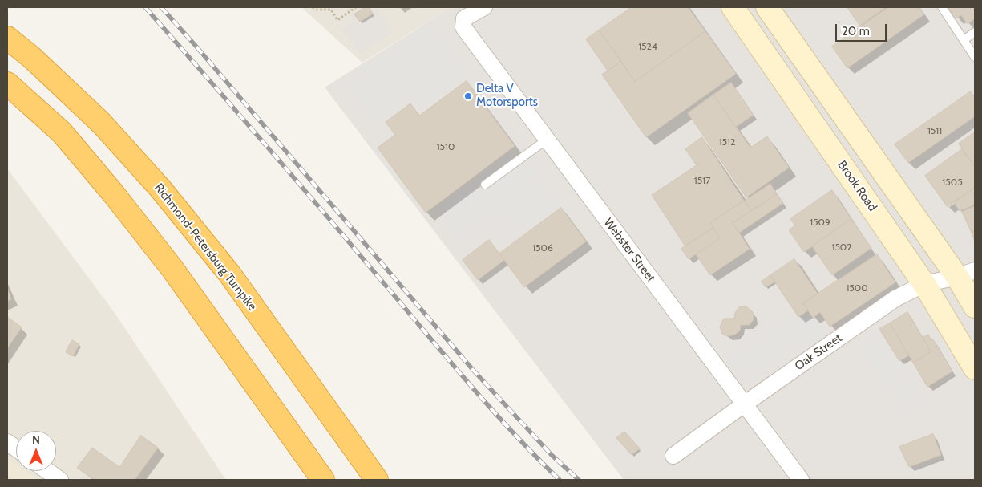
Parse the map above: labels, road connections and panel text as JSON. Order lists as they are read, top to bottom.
{
  "streets": {
    "highway": ["Richmond-Petersburg Turnpike"],
    "main road": ["Brook Road"],
    "street": ["Webster Street", "Oak Street"]
  },
  "crossings": [
    ["Brook Road", "Oak Street"],
    ["Webster Street", "Oak Street"]
  ],
  "places": ["Delta V Motorsports"],
  "house_numbers": [
    "1524",
    "1511",
    "1512",
    "1510",
    "1517",
    "1505",
    "1509",
    "1502",
    "1506",
    "1500"
  ],
  "scale_bar": "20 m",
  "north": "top"
}
